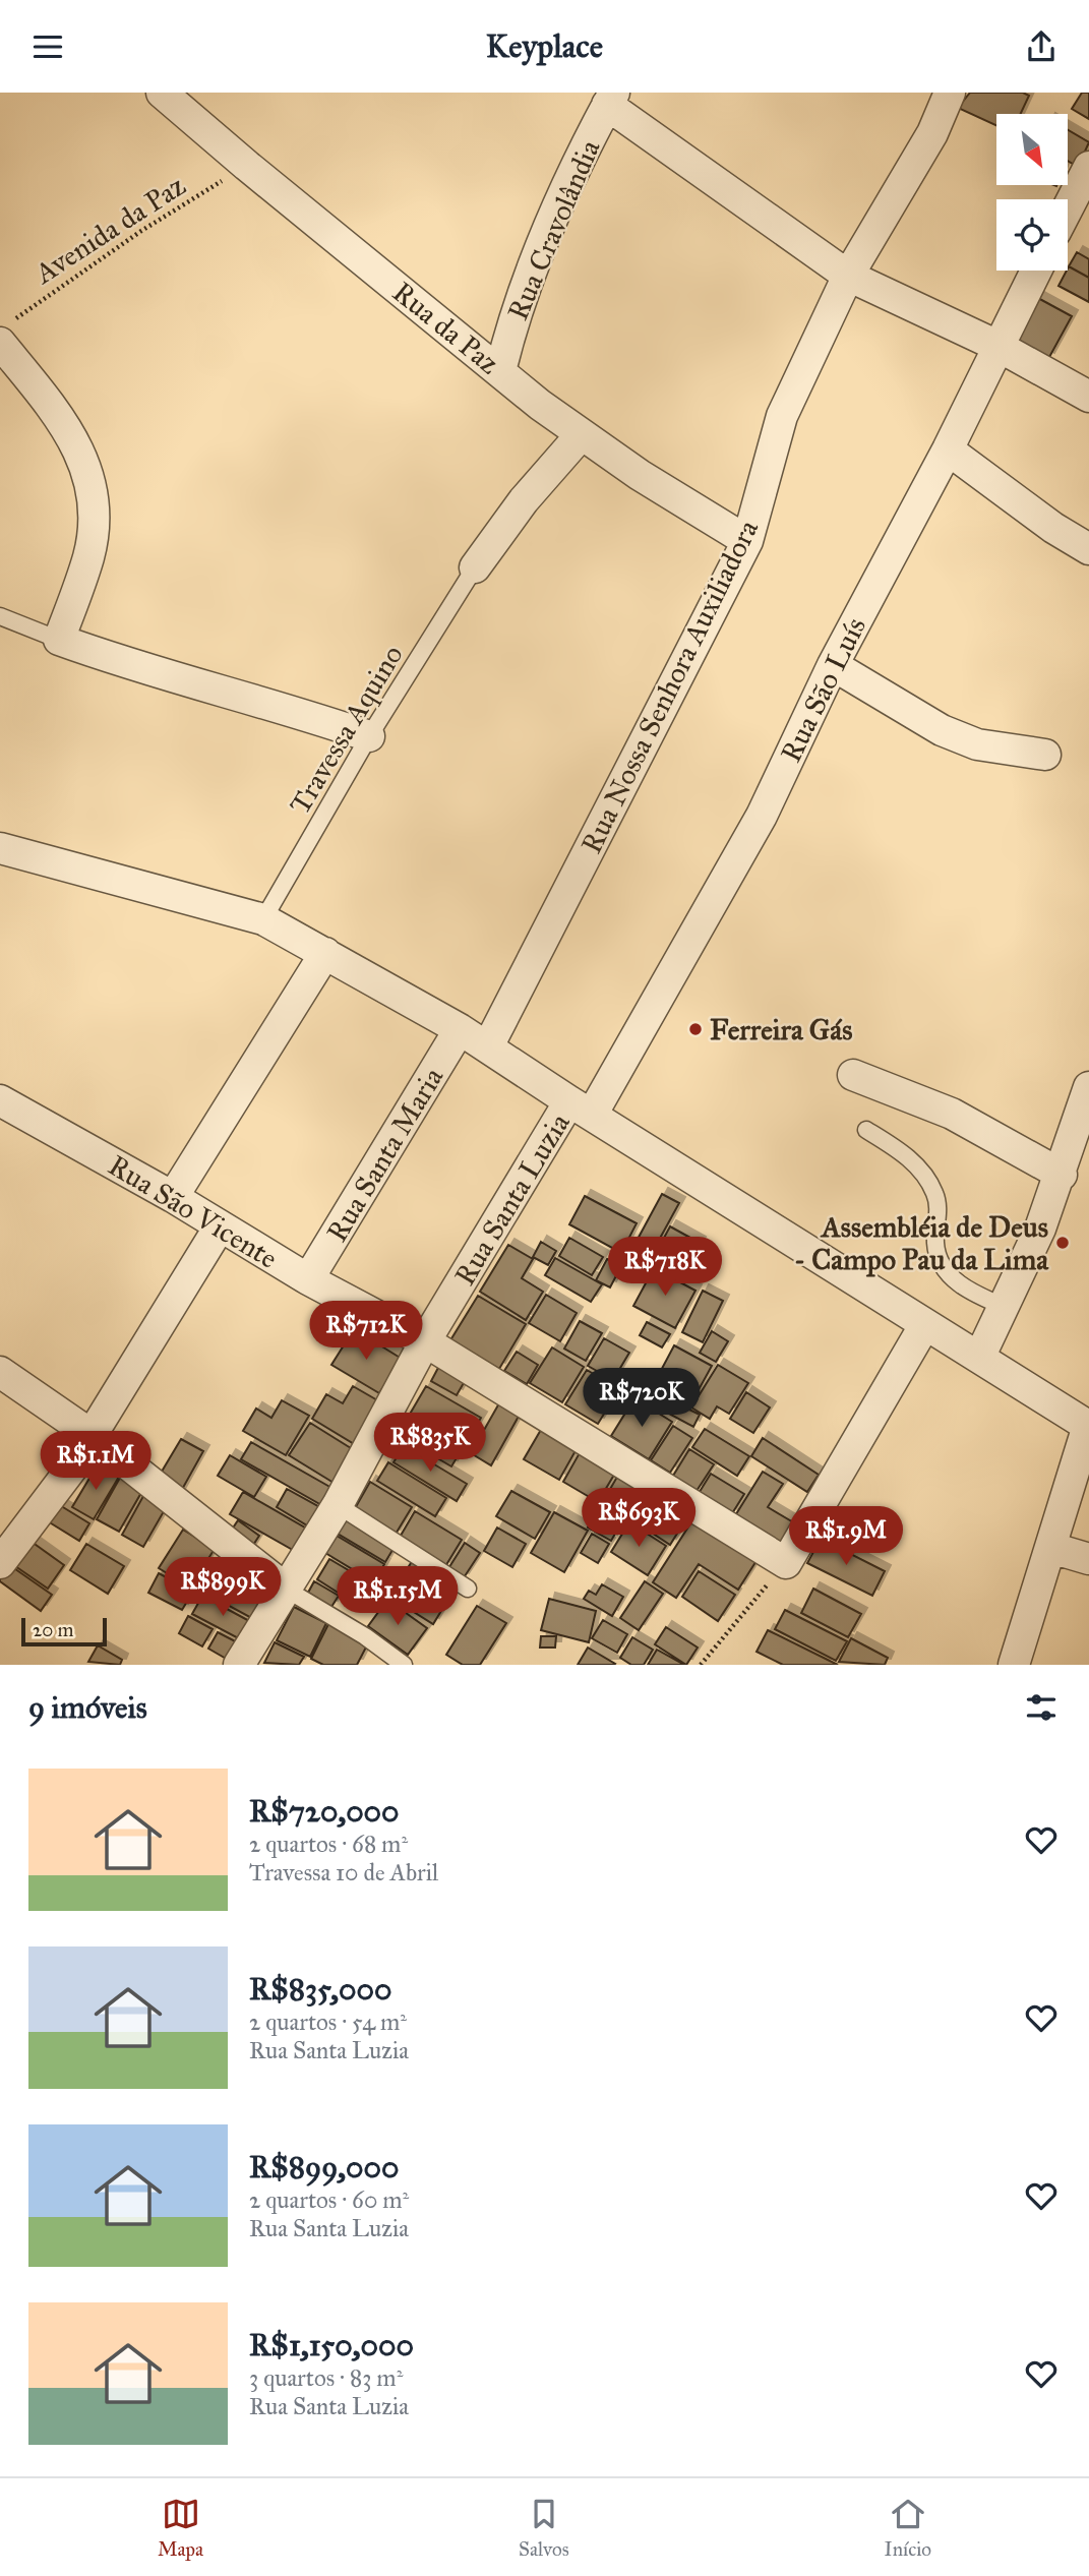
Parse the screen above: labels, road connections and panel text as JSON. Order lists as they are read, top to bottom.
{
  "streets": {
    "street": [
      "Rua Cravolândia",
      "Rua da Paz",
      "Rua Nossa Senhora Auxiliadora",
      "Rua São Luís",
      "Rua Santa Maria",
      "Rua Santa Luzia",
      "Rua São Vicente"
    ],
    "lane": ["Travessa Aquino"],
    "path": ["Avenida da Paz"]
  },
  "crossings": [
    ["Avenida da Paz", "Rua da Paz"],
    ["Rua Cravolândia", "Rua da Paz"],
    ["Rua da Paz", "Rua Nossa Senhora Auxiliadora"],
    ["Rua São Luís", "Rua Santa Luzia"],
    ["Rua Santa Maria", "Rua São Vicente"],
    ["Rua Santa Luzia", "Rua São Vicente"]
  ],
  "places": ["Ferreira Gás", "Assembléia de Deus - Campo Pau da Lima"],
  "scale_bar": "20 m",
  "north": "bottom right",
  "page": {
    "header": "Keyplace",
    "price": [
      "R$718K",
      "R$712K",
      "R$720K",
      "R$835K",
      "R$1.1M",
      "R$693K",
      "R$1.9M",
      "R$899K",
      "R$1.15M"
    ],
    "scale": "20 m",
    "heading": "9 imóveis",
    "list": [
      {
        "name": "R$720,000",
        "note": "2 quartos · 68 m² · Travessa 10 de Abril"
      },
      {
        "name": "R$835,000",
        "note": "2 quartos · 54 m² · Rua Santa Luzia"
      },
      {
        "name": "R$899,000",
        "note": "2 quartos · 60 m² · Rua Santa Luzia"
      },
      {
        "name": "R$1,150,000",
        "note": "3 quartos · 83 m² · Rua Santa Luzia"
      }
    ],
    "tabs": ["Mapa", "Salvos", "Início"]
  }
}
